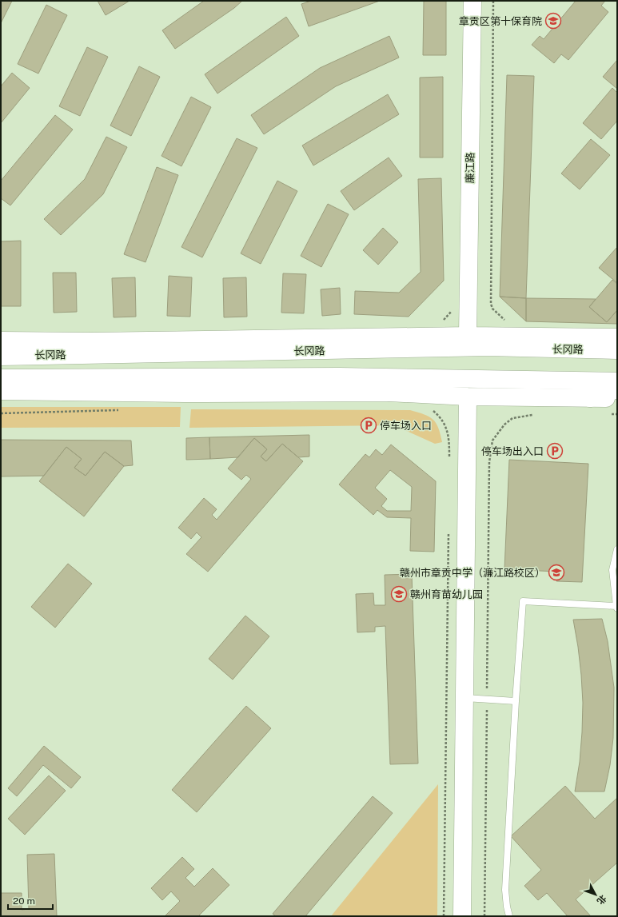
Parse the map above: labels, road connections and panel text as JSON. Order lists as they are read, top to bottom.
{
  "streets": {
    "street": ["廉江路", "长冈路"]
  },
  "places": {
    "school or university": ["章贡区第十保育院", "赣州市章贡中学（濂江路校区）", "赣州育苗幼儿园"],
    "parking": ["停车场入口", "停车场出入口"]
  },
  "scale_bar": "20 m",
  "north": "bottom right"
}
